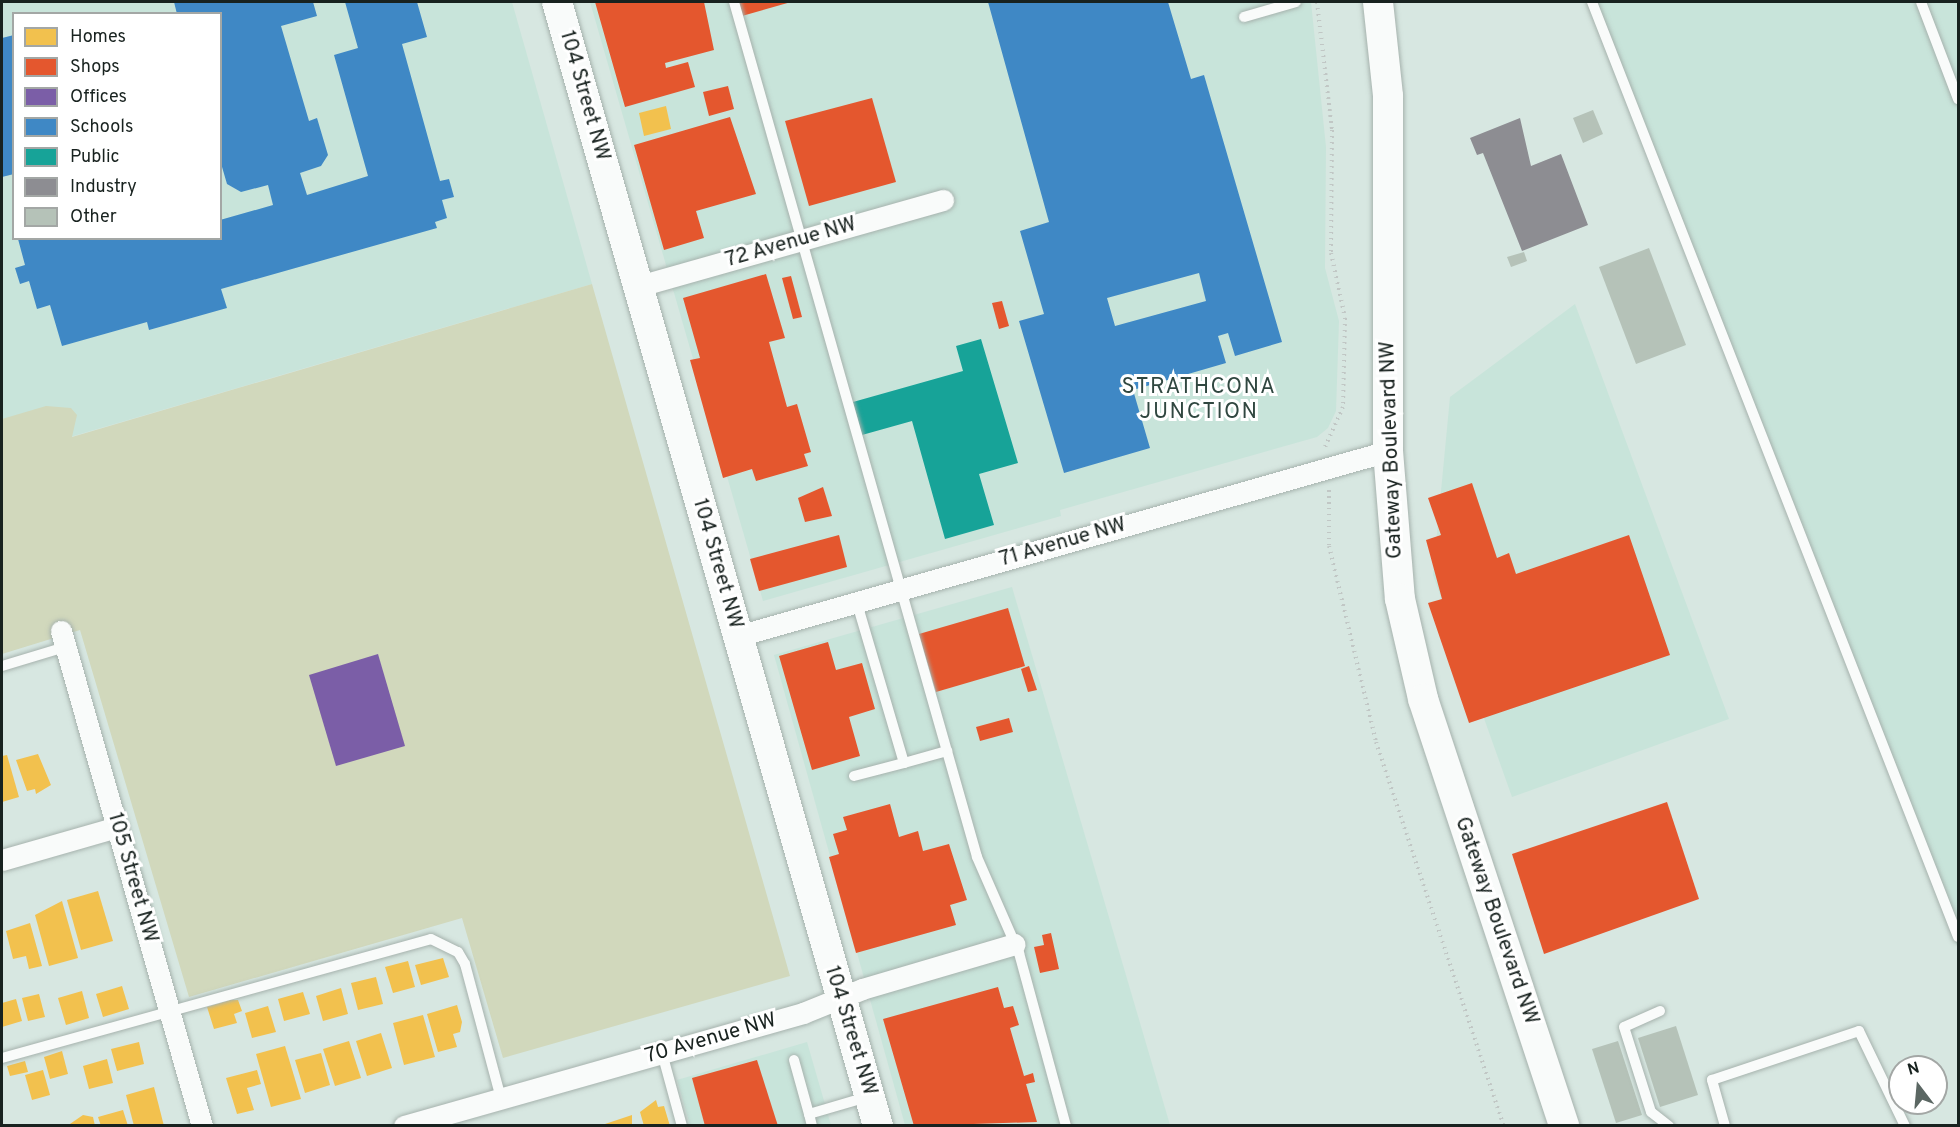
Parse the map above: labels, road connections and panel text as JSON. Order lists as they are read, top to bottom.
{
  "streets": {
    "main road": ["104 Street NW", "Gateway Boulevard NW"],
    "street": [
      "72 Avenue NW",
      "71 Avenue NW",
      "105 Street NW",
      "70 Avenue NW"
    ]
  },
  "crossings": [
    ["104 Street NW", "72 Avenue NW"],
    ["104 Street NW", "71 Avenue NW"],
    ["104 Street NW", "70 Avenue NW"],
    ["Gateway Boulevard NW", "71 Avenue NW"]
  ],
  "districts": ["STRATHCONA JUNCTION"],
  "legend": [
    "Homes",
    "Shops",
    "Offices",
    "Schools",
    "Public",
    "Industry",
    "Other"
  ],
  "north": "top"
}
